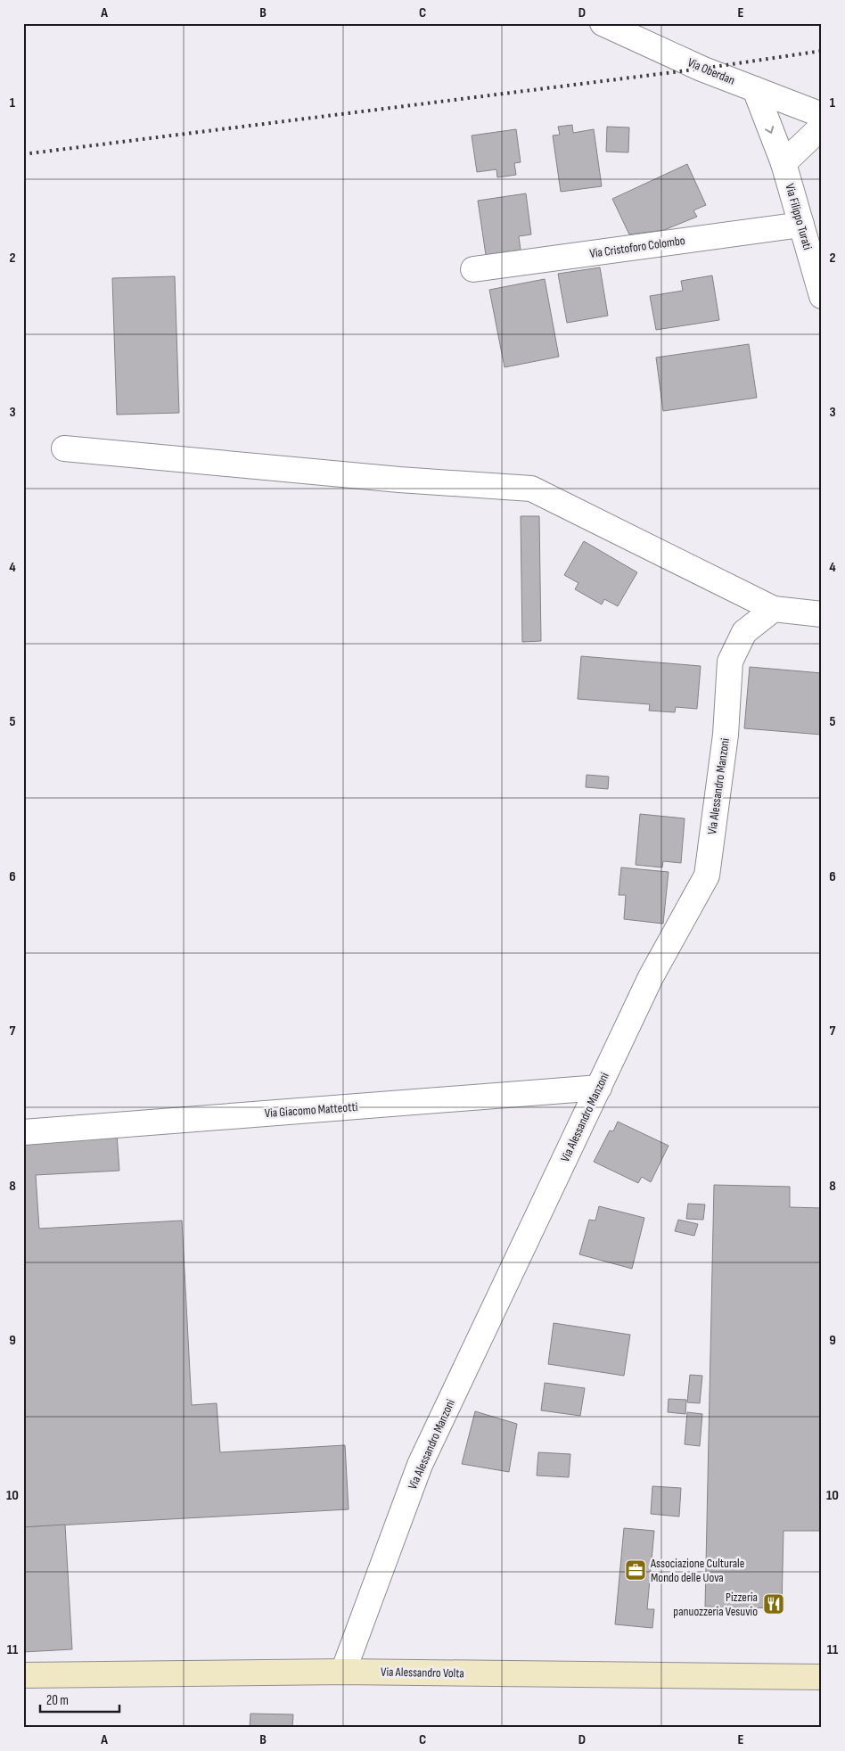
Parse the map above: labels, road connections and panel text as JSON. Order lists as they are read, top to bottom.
{
  "streets": {
    "street": [
      "Via Oberdan",
      "Via Filippo Turati",
      "Via Cristoforo Colombo",
      "Via Alessandro Manzoni",
      "Via Giacomo Matteotti",
      "Via Alessandro Volta"
    ]
  },
  "crossings": [
    ["Via Oberdan", "Via Filippo Turati"],
    ["Via Filippo Turati", "Via Cristoforo Colombo"],
    ["Via Alessandro Manzoni", "Via Giacomo Matteotti"],
    ["Via Alessandro Manzoni", "Via Alessandro Volta"]
  ],
  "one_way": ["Via Filippo Turati"],
  "places": {
    "office": ["Associazione Culturale Mondo delle Uova"],
    "restaurant": ["Pizzeria panuozzeria Vesuvio"]
  },
  "scale_bar": "20 m",
  "grid": {
    "columns": [
      "A",
      "B",
      "C",
      "D",
      "E"
    ],
    "rows": [
      "1",
      "2",
      "3",
      "4",
      "5",
      "6",
      "7",
      "8",
      "9",
      "10",
      "11"
    ]
  }
}
